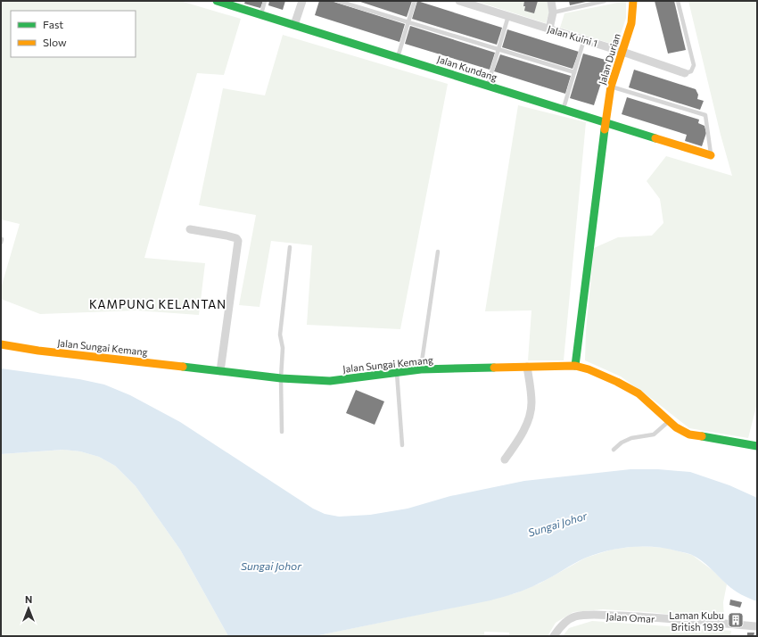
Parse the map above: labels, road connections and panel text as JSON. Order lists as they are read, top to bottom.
{
  "streets": {
    "street": [
      "Jalan Kuini 1",
      "Jalan Durian",
      "Jalan Kundang",
      "Jalan Sungai Kemang",
      "Jalan Omar"
    ]
  },
  "crossings": [
    ["Jalan Kuini 1", "Jalan Durian"],
    ["Jalan Durian", "Jalan Kundang"],
    ["Jalan Durian", "Jalan Sungai Kemang"]
  ],
  "districts": ["KAMPUNG KELANTAN"],
  "water": ["Sungai Johor"],
  "places": {
    "building": ["Laman Kubu British 1939"]
  },
  "legend": ["Fast", "Slow"],
  "north": "top"
}
